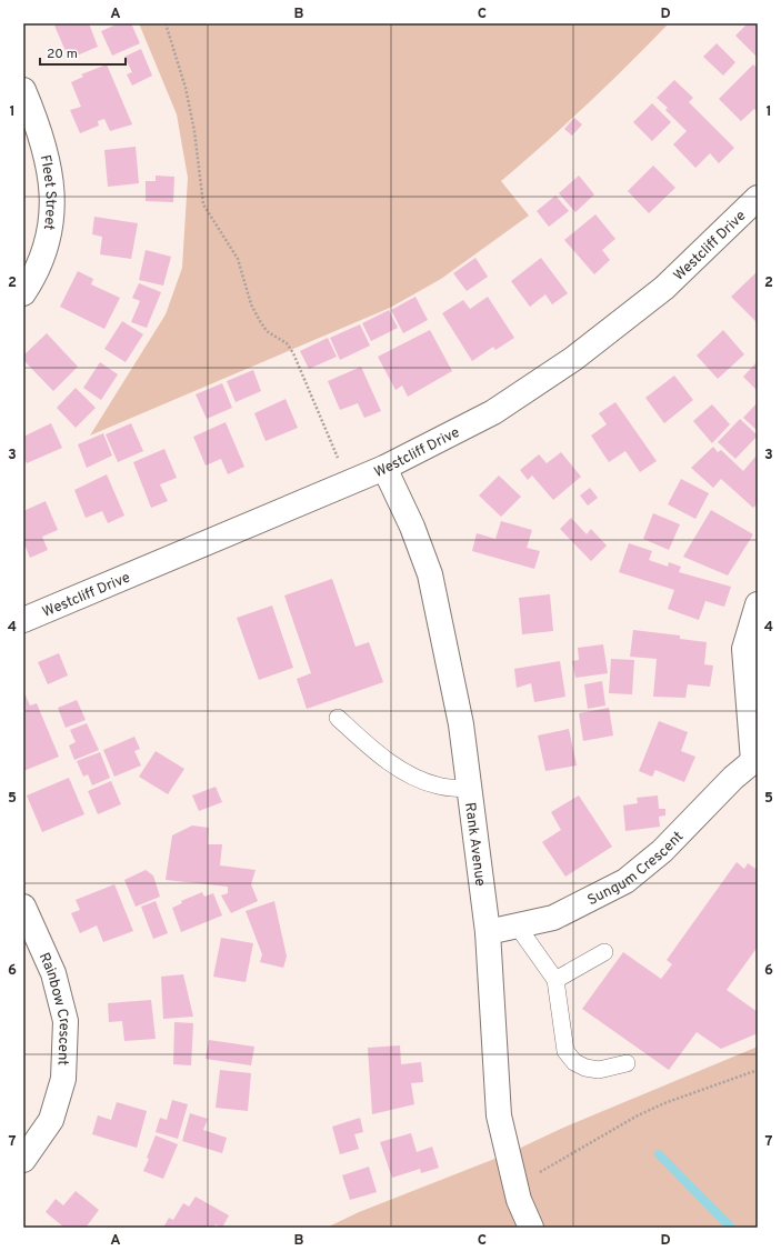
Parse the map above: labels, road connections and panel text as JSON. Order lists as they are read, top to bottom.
{
  "streets": {
    "street": [
      "Fleet Street",
      "Westcliff Drive",
      "Rank Avenue",
      "Sungum Crescent",
      "Rainbow Crescent"
    ]
  },
  "crossings": [
    ["Westcliff Drive", "Rank Avenue"],
    ["Rank Avenue", "Sungum Crescent"]
  ],
  "scale_bar": "20 m",
  "grid": {
    "columns": [
      "A",
      "B",
      "C",
      "D"
    ],
    "rows": [
      "1",
      "2",
      "3",
      "4",
      "5",
      "6",
      "7"
    ]
  }
}
